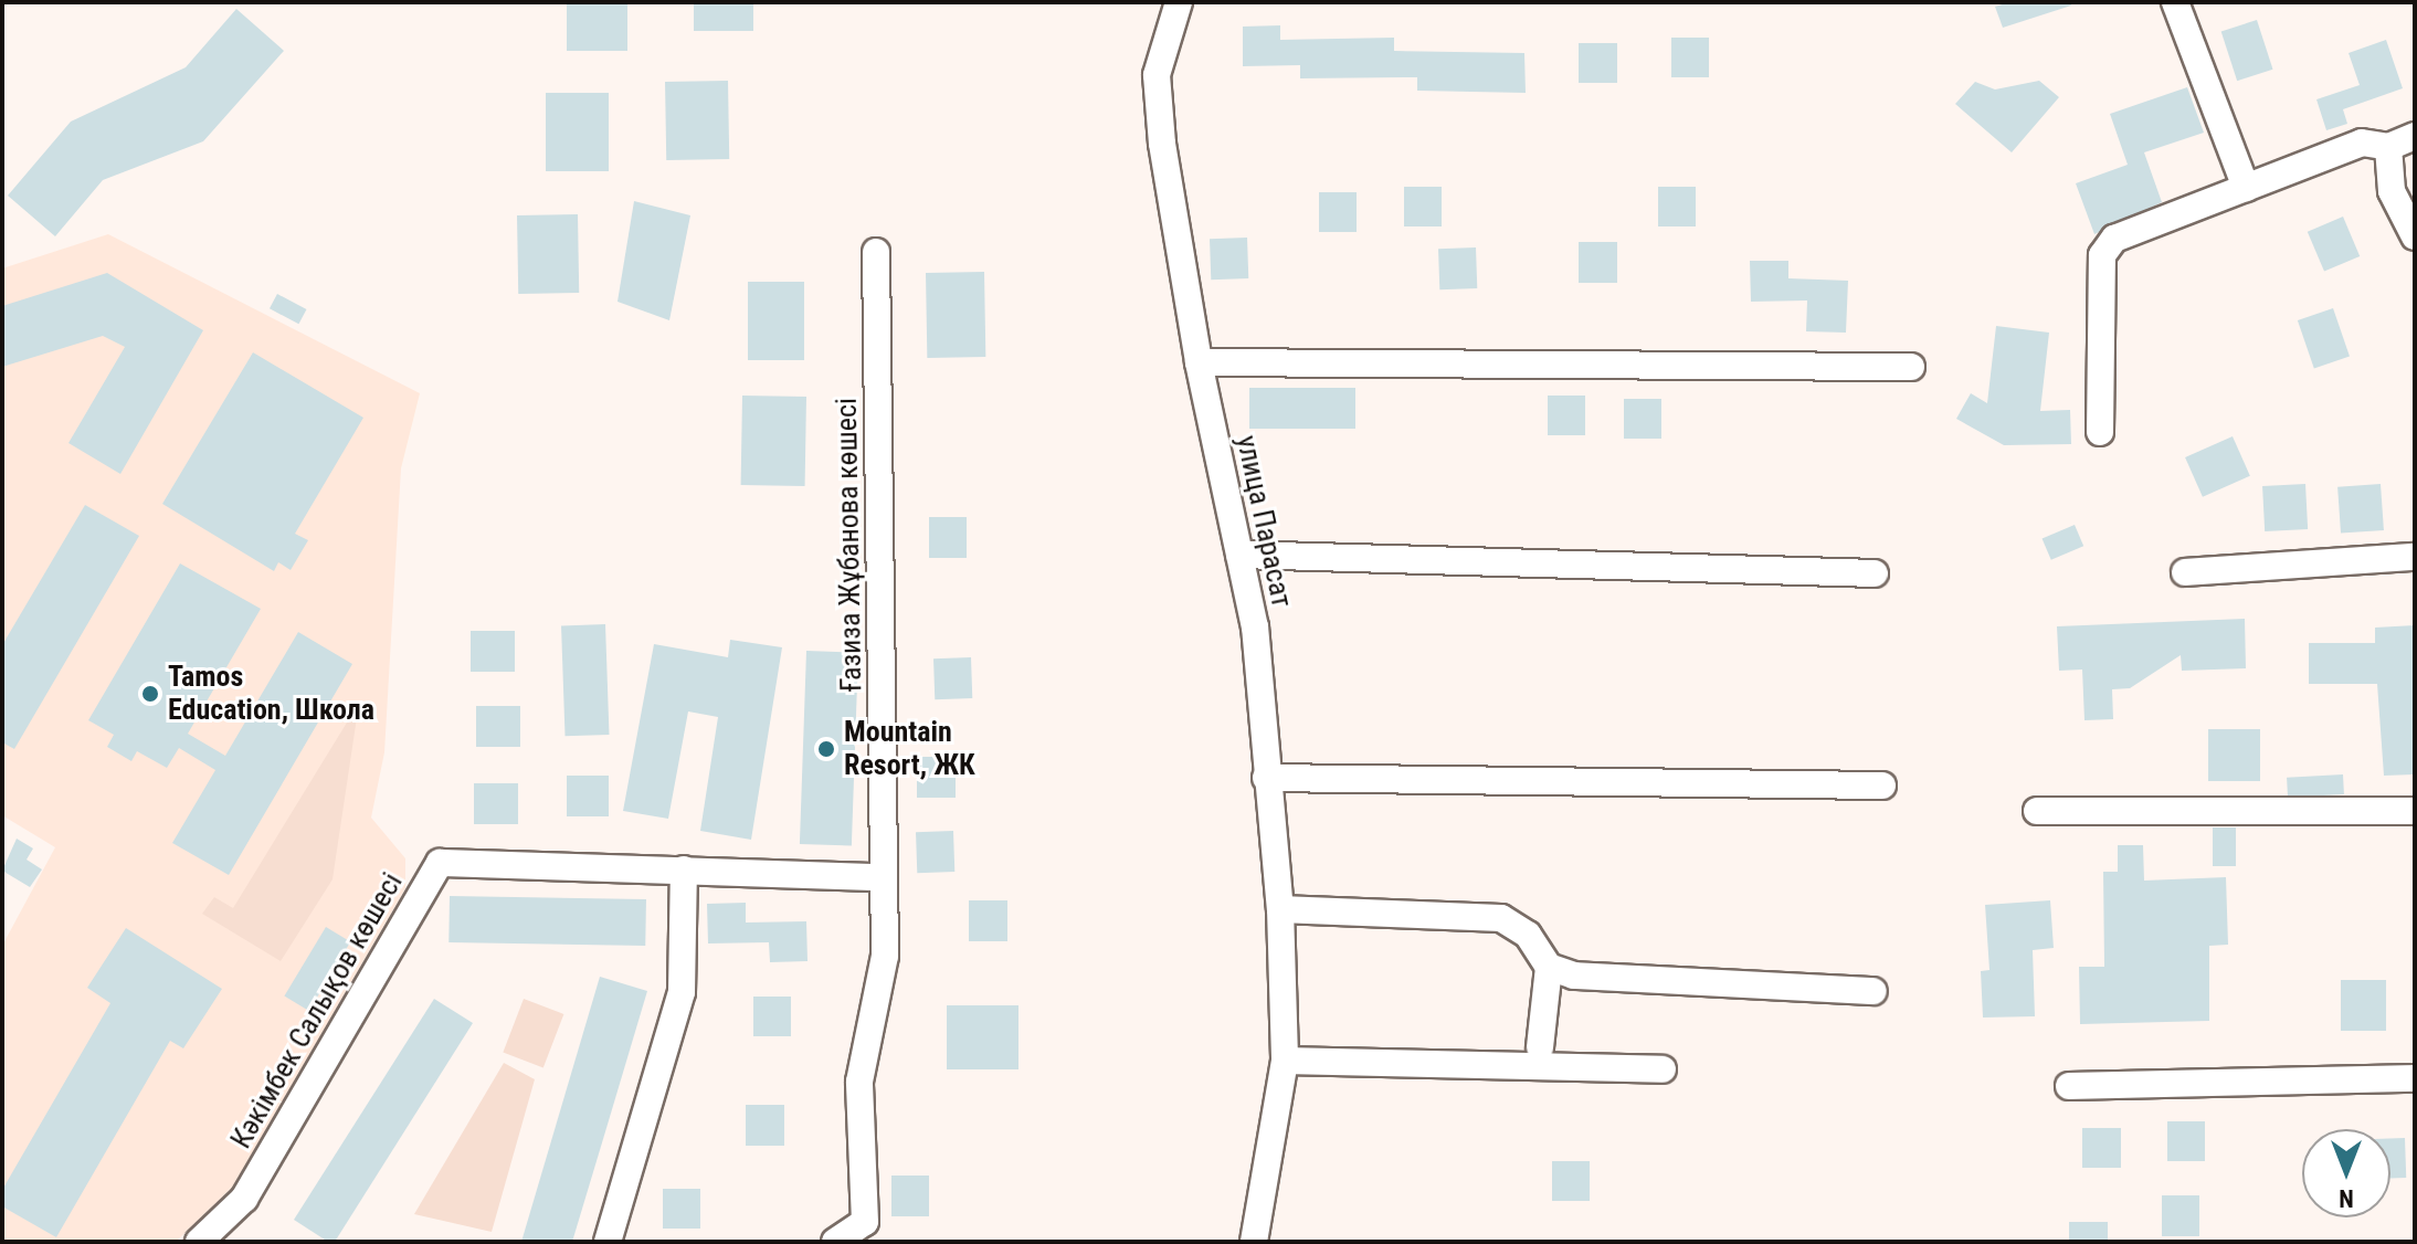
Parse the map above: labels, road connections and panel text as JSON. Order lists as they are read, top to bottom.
{
  "streets": {
    "street": ["улица Парасат", "Ғазиза Жұбанова көшесі", "Кәкімбек Салықов көшесі"]
  },
  "crossings": [
    ["Ғазиза Жұбанова көшесі", "Кәкімбек Салықов көшесі"]
  ],
  "places": ["Tamos Education, Школа", "Mountain Resort, ЖК"],
  "north": "bottom"
}
